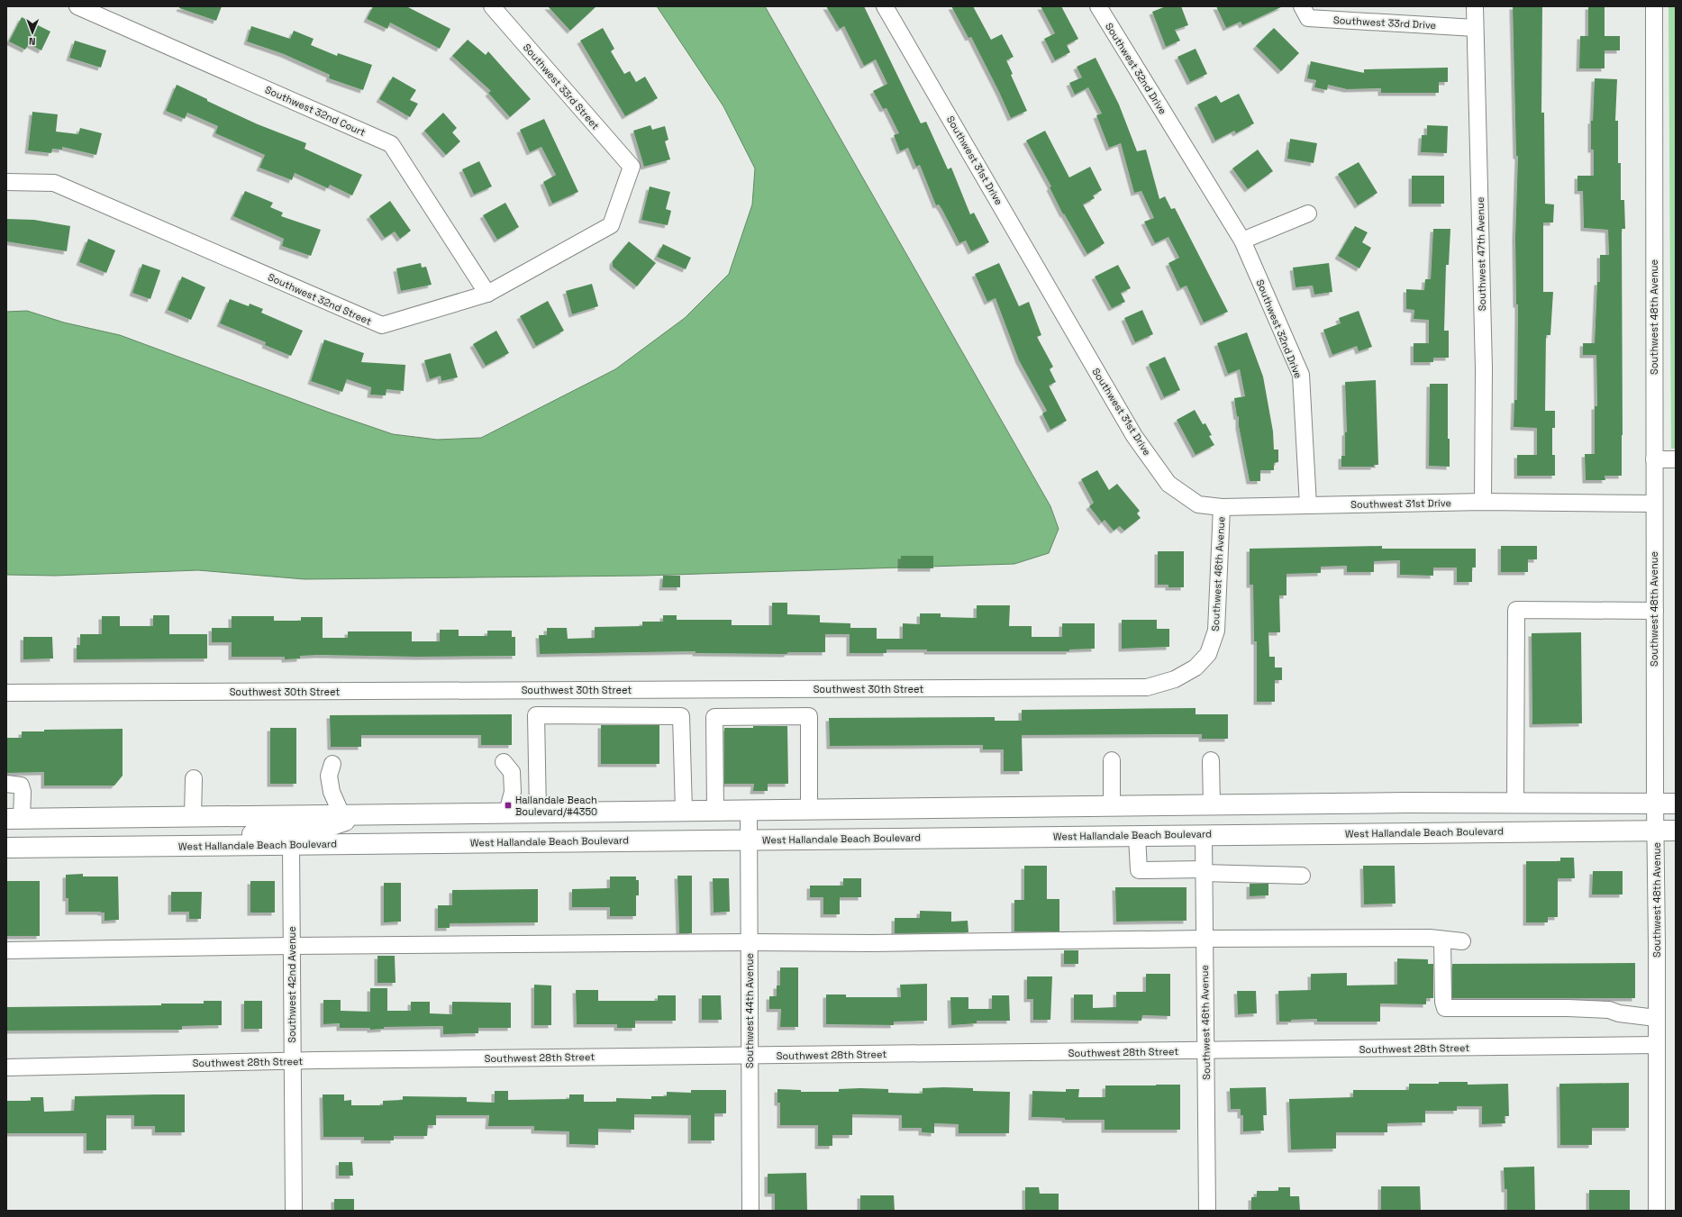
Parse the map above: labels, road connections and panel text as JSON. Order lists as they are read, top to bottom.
{
  "streets": {
    "main road": ["West Hallandale Beach Boulevard"],
    "street": [
      "Southwest 33rd Drive",
      "Southwest 32nd Drive",
      "Southwest 33rd Street",
      "Southwest 32nd Court",
      "Southwest 31st Drive",
      "Southwest 47th Avenue",
      "Southwest 32nd Street",
      "Southwest 48th Avenue",
      "Southwest 46th Avenue",
      "Southwest 30th Street",
      "Southwest 42nd Avenue",
      "Southwest 44th Avenue",
      "Southwest 28th Street"
    ]
  },
  "crossings": [
    ["Southwest 33rd Drive", "Southwest 47th Avenue"],
    ["Southwest 32nd Drive", "Southwest 31st Drive"],
    ["Southwest 33rd Street", "Southwest 32nd Street"],
    ["Southwest 32nd Court", "Southwest 32nd Street"],
    ["Southwest 31st Drive", "Southwest 47th Avenue"],
    ["Southwest 31st Drive", "Southwest 48th Avenue"],
    ["Southwest 31st Drive", "Southwest 46th Avenue"],
    ["Southwest 48th Avenue", "West Hallandale Beach Boulevard"],
    ["Southwest 48th Avenue", "Southwest 28th Street"],
    ["Southwest 46th Avenue", "Southwest 30th Street"],
    ["Southwest 46th Avenue", "West Hallandale Beach Boulevard"],
    ["Southwest 46th Avenue", "Southwest 28th Street"],
    ["West Hallandale Beach Boulevard", "Southwest 42nd Avenue"],
    ["West Hallandale Beach Boulevard", "Southwest 44th Avenue"],
    ["Southwest 42nd Avenue", "Southwest 28th Street"],
    ["Southwest 44th Avenue", "Southwest 28th Street"]
  ],
  "places": {
    "transit": ["Hallandale Beach Boulevard/#4350"]
  },
  "north": "bottom"
}
